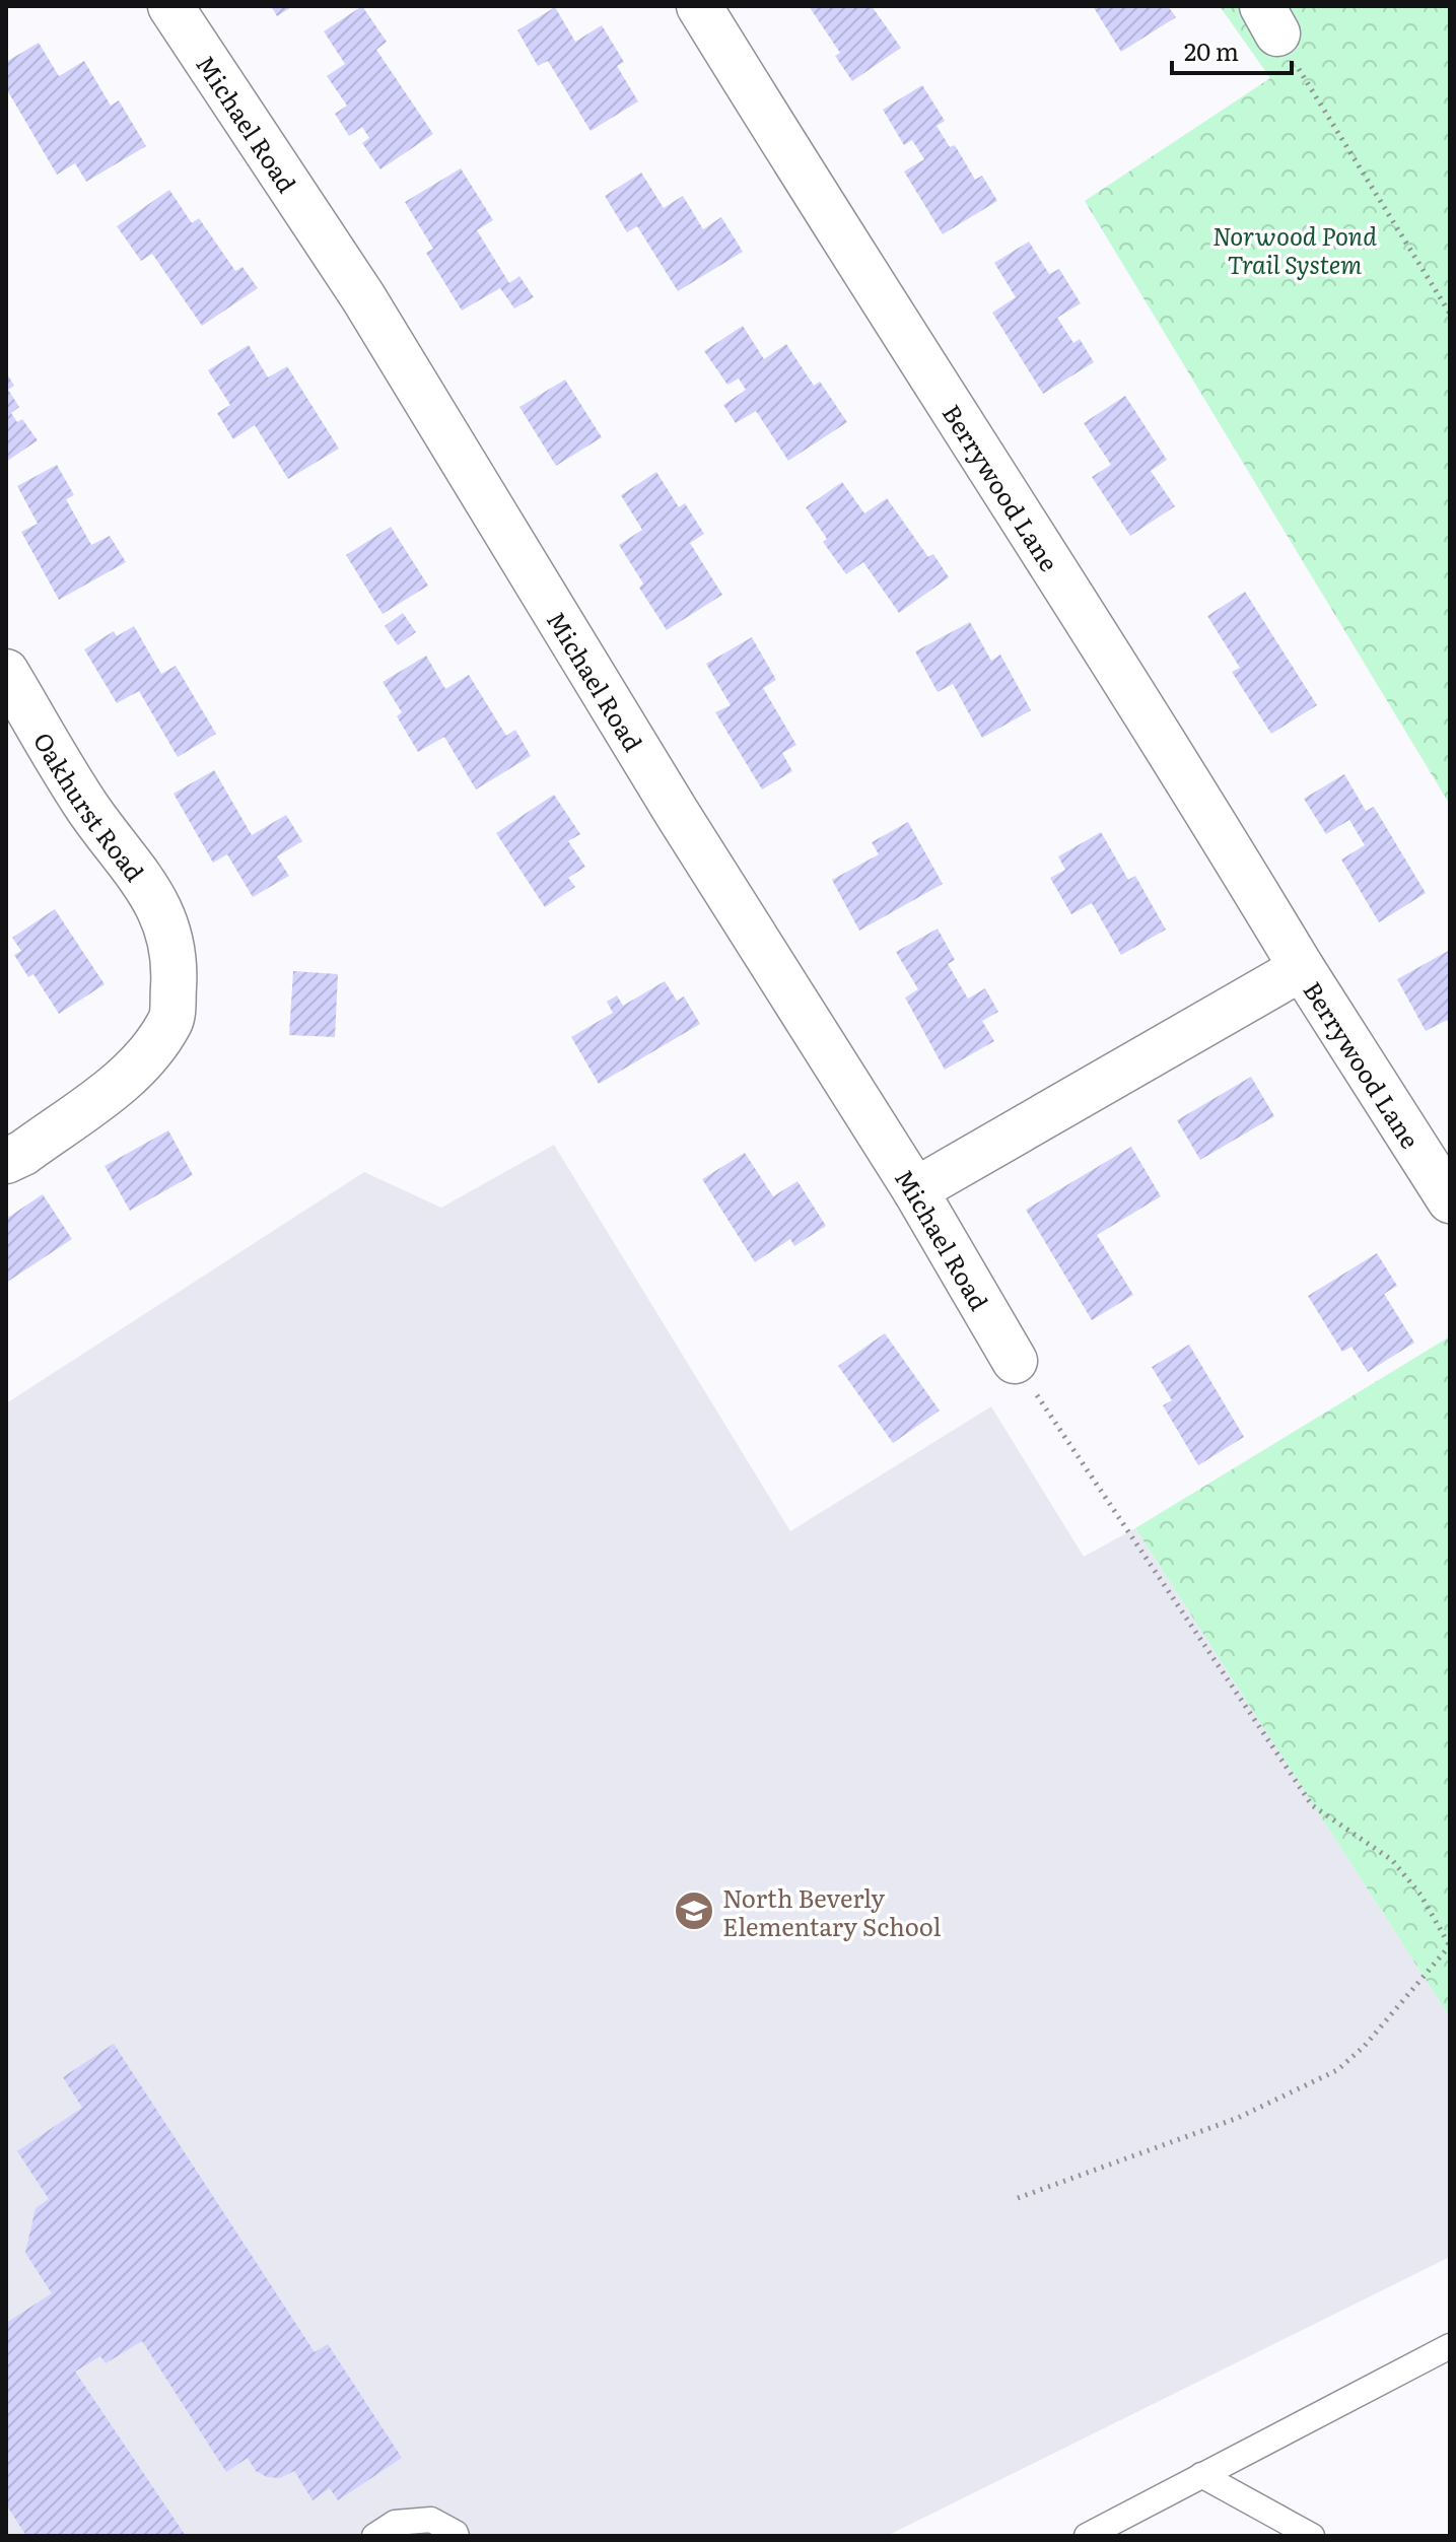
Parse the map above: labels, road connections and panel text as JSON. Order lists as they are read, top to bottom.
{
  "streets": {
    "street": ["Michael Road", "Berrywood Lane", "Oakhurst Road"]
  },
  "crossings": [
    ["Michael Road", "Berrywood Lane"]
  ],
  "parks": ["Norwood Pond Trail System"],
  "places": {
    "school or university": ["North Beverly Elementary School"]
  },
  "scale_bar": "20 m"
}
